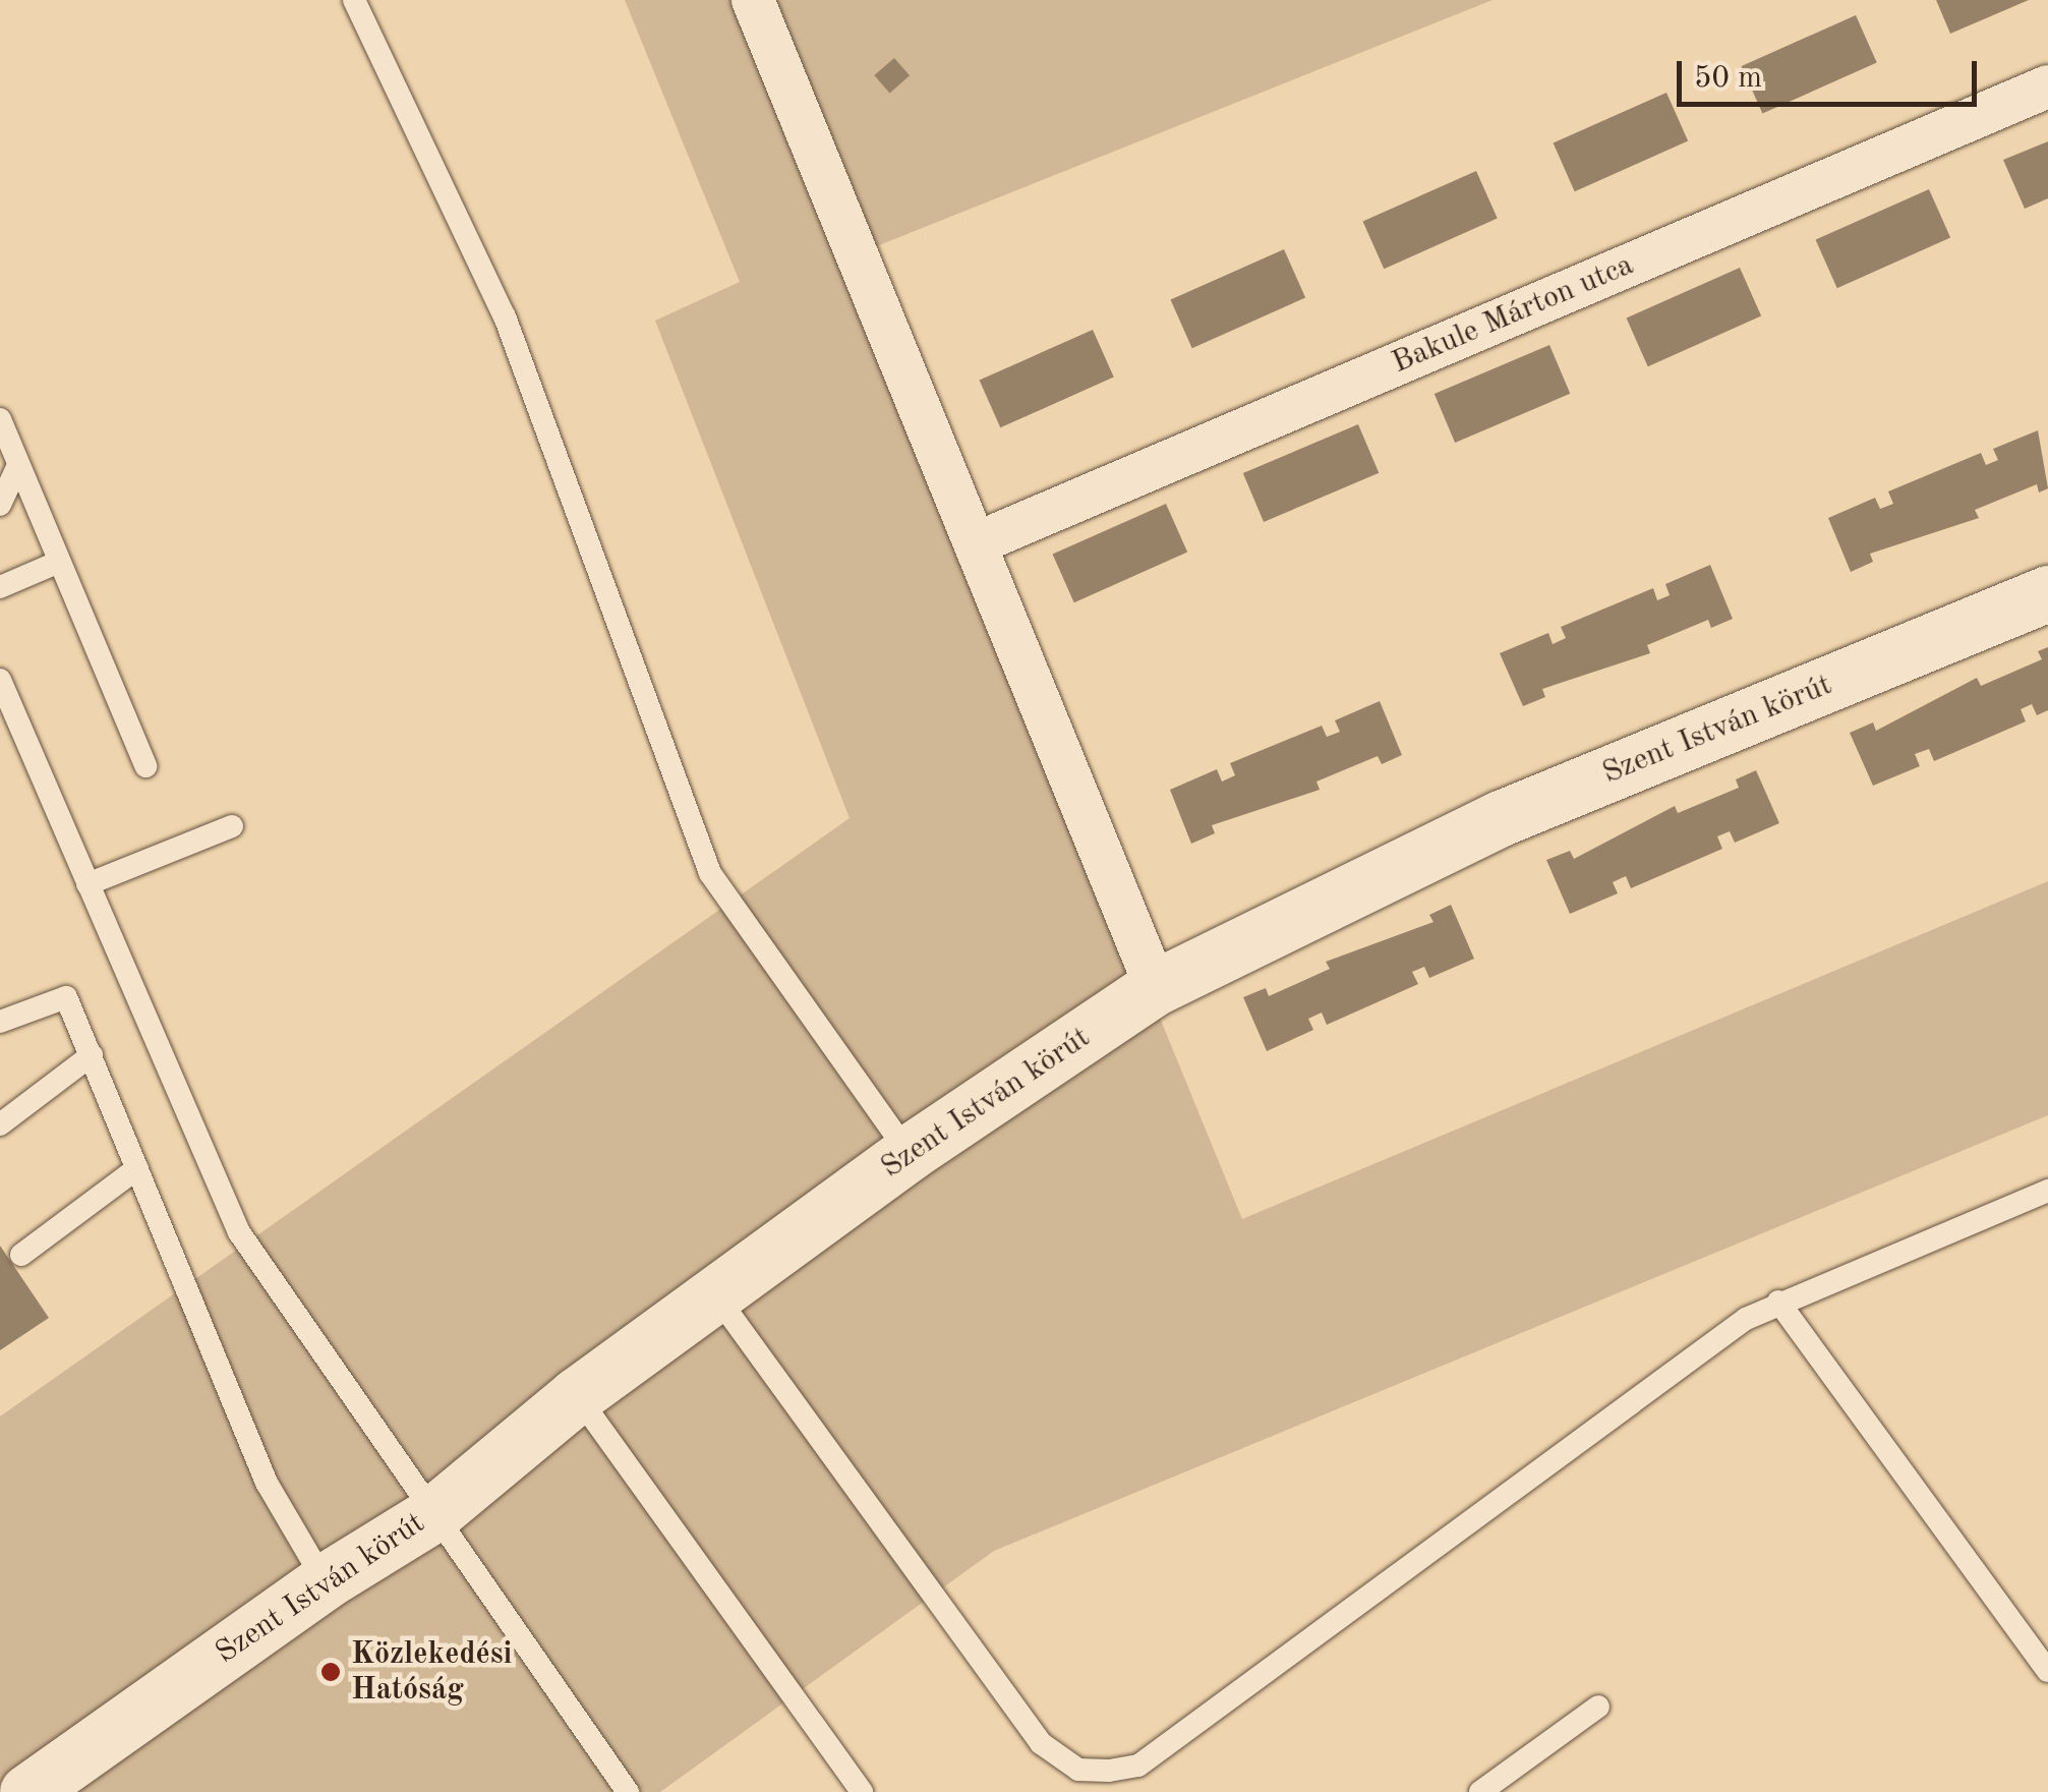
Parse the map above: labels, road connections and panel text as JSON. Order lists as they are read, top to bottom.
{
  "streets": {
    "street": ["Bakule Márton utca", "Szent István körút"]
  },
  "places": ["Közlekedési Hatóság"],
  "scale_bar": "50 m"
}
